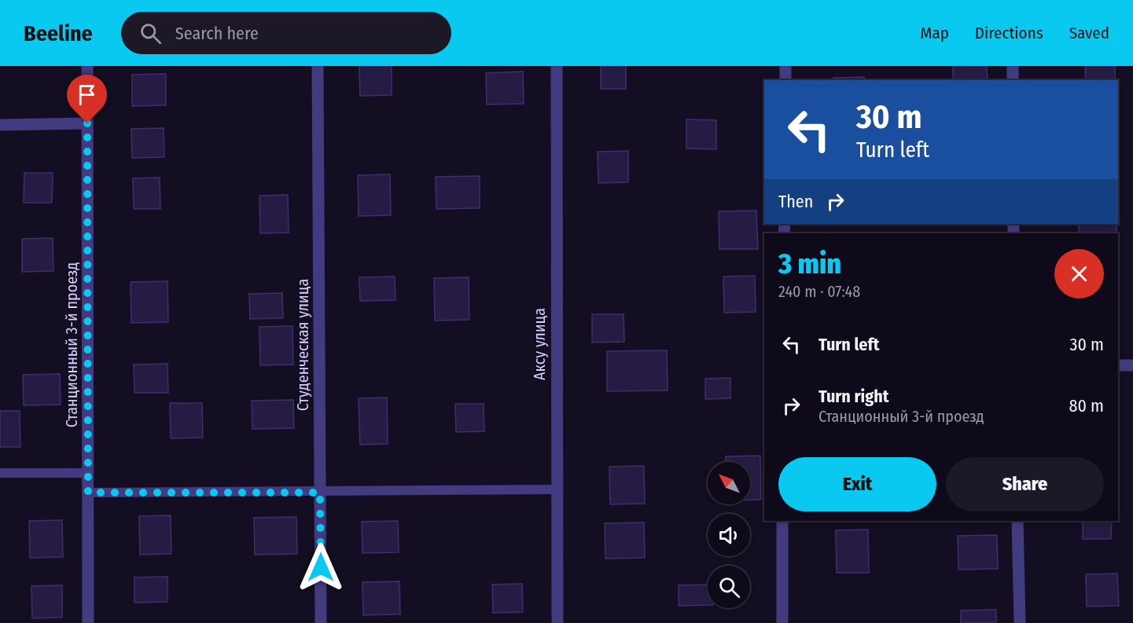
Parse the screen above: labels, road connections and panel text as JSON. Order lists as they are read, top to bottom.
{
  "streets": {
    "street": ["Аксу улица", "Станционный 3-й проезд", "Студенческая улица"]
  },
  "north": "top left",
  "page": {
    "header": "Beeline",
    "search": "Search here",
    "nav": ["Map", "Directions", "Saved"],
    "turn": ["30 m", "Turn left"],
    "then": "Then",
    "heading": ["3 min", "240 m · 07:48"],
    "list": [
      {
        "name": "Turn left",
        "value": "30 m"
      },
      {
        "name": "Turn right",
        "note": "Станционный 3-й проезд",
        "value": "80 m"
      }
    ],
    "buttons": ["Exit", "Share"]
  }
}
